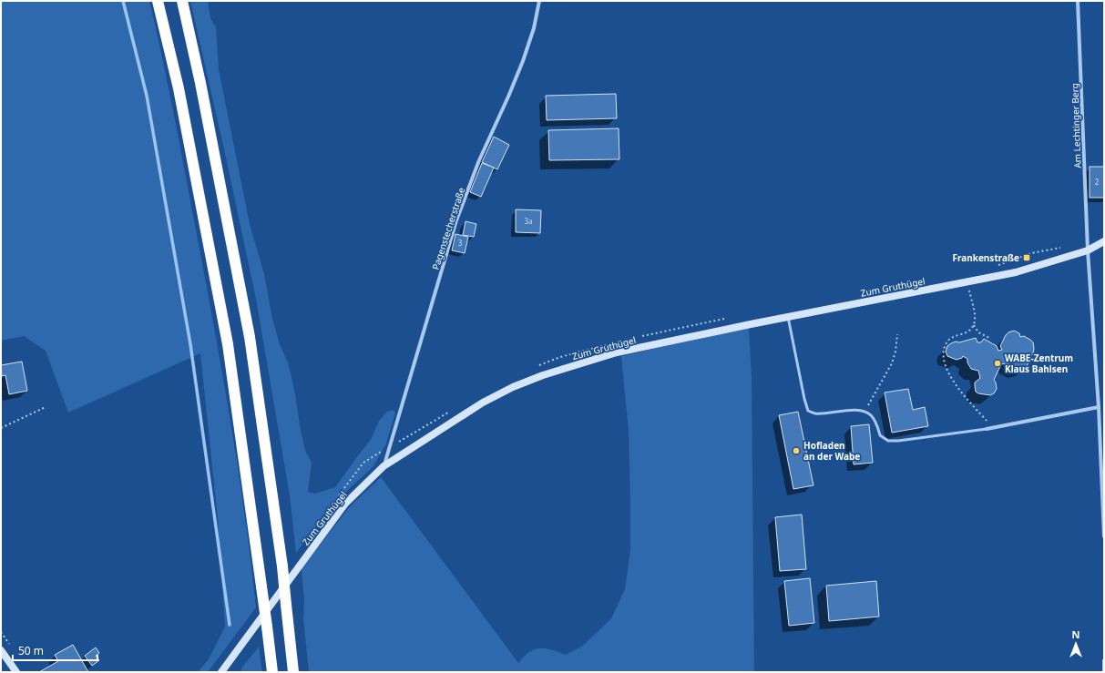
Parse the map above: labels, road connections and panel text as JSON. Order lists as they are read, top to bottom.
{
  "streets": {
    "street": ["Am Lechtinger Berg", "Pagenstecherstraße", "Zum Gruthügel"]
  },
  "crossings": [
    ["Am Lechtinger Berg", "Zum Gruthügel"],
    ["Pagenstecherstraße", "Zum Gruthügel"]
  ],
  "places": {
    "transit": ["Frankenstraße"],
    "other": ["WABE-Zentrum Klaus Bahlsen", "Hofladen an der Wabe"]
  },
  "house_numbers": ["2", "3a", "3"],
  "scale_bar": "50 m",
  "north": "top"
}
